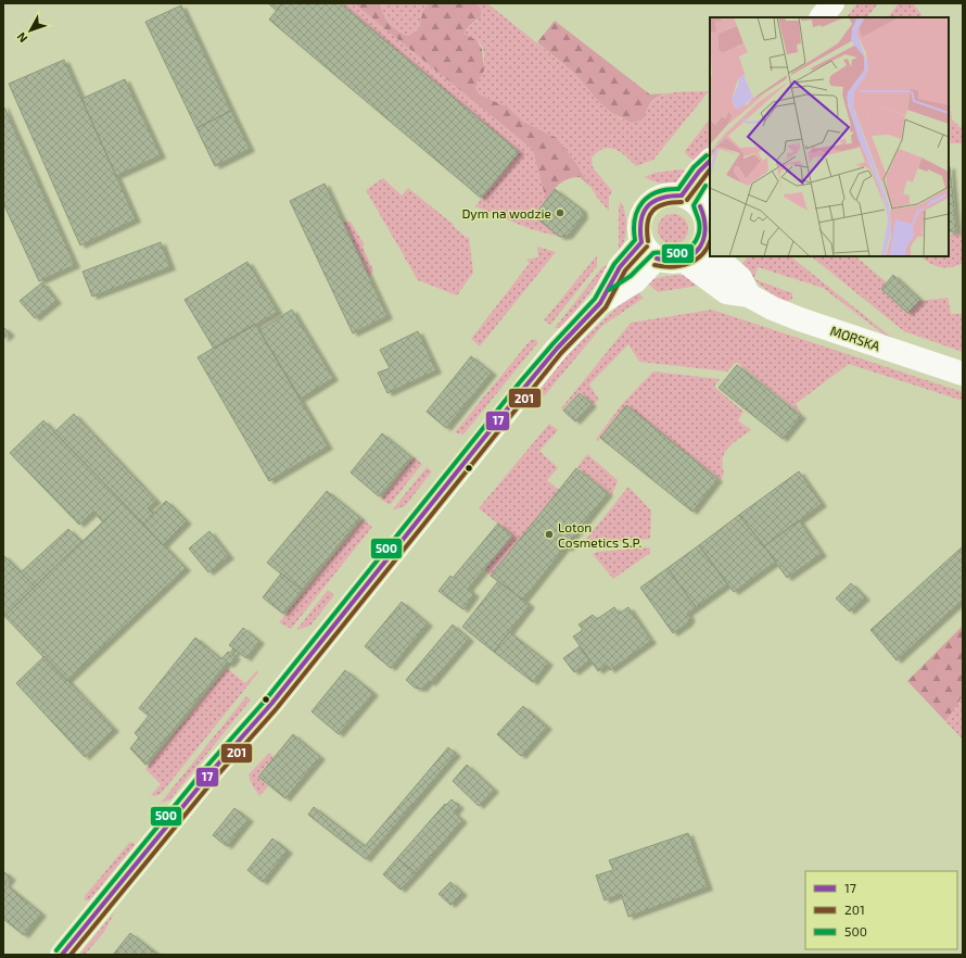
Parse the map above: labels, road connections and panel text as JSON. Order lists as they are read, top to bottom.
{
  "streets": {
    "main road": ["MORSKA"]
  },
  "places": ["Dym na wodzie", "Loton Cosmetics S.P."],
  "lines": ["transit line 500", "transit line 17", "transit line 201"],
  "legend": ["17", "201", "500"],
  "north": "bottom left"
}
